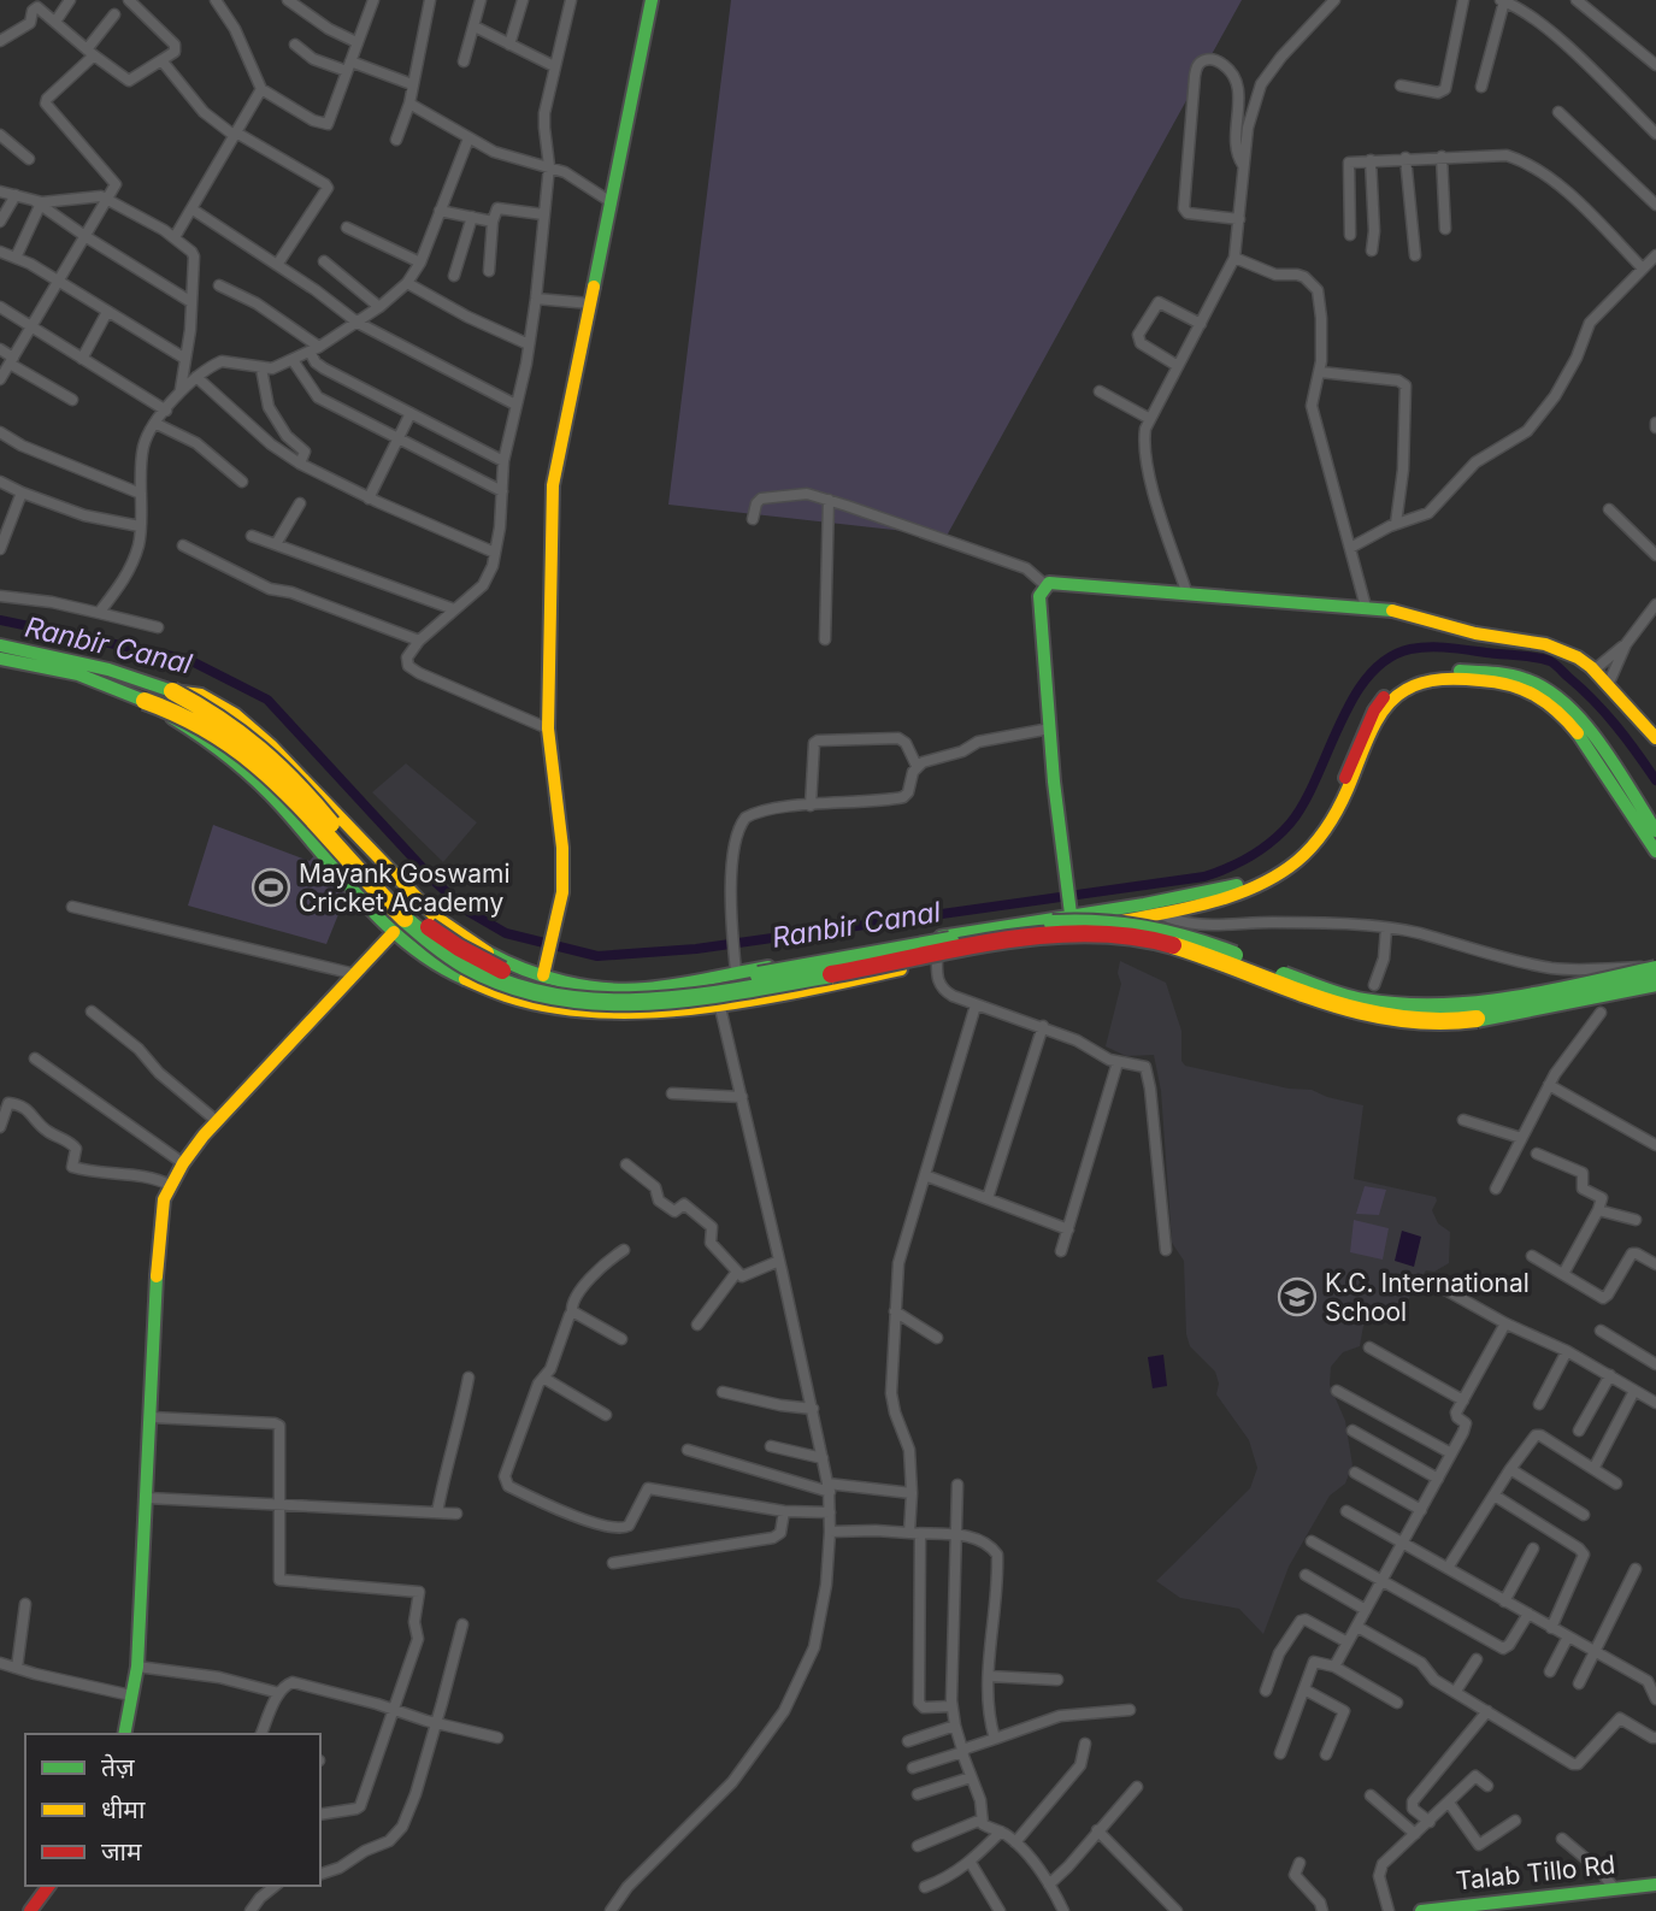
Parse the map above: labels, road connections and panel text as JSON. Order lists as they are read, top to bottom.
{
  "streets": {
    "main road": ["Talab Tillo Rd"]
  },
  "water": ["Ranbir Canal"],
  "places": {
    "sports": ["Mayank Goswami Cricket Academy"],
    "school or university": ["K.C. International School"]
  },
  "legend": ["तेज़", "धीमा", "जाम"]
}
